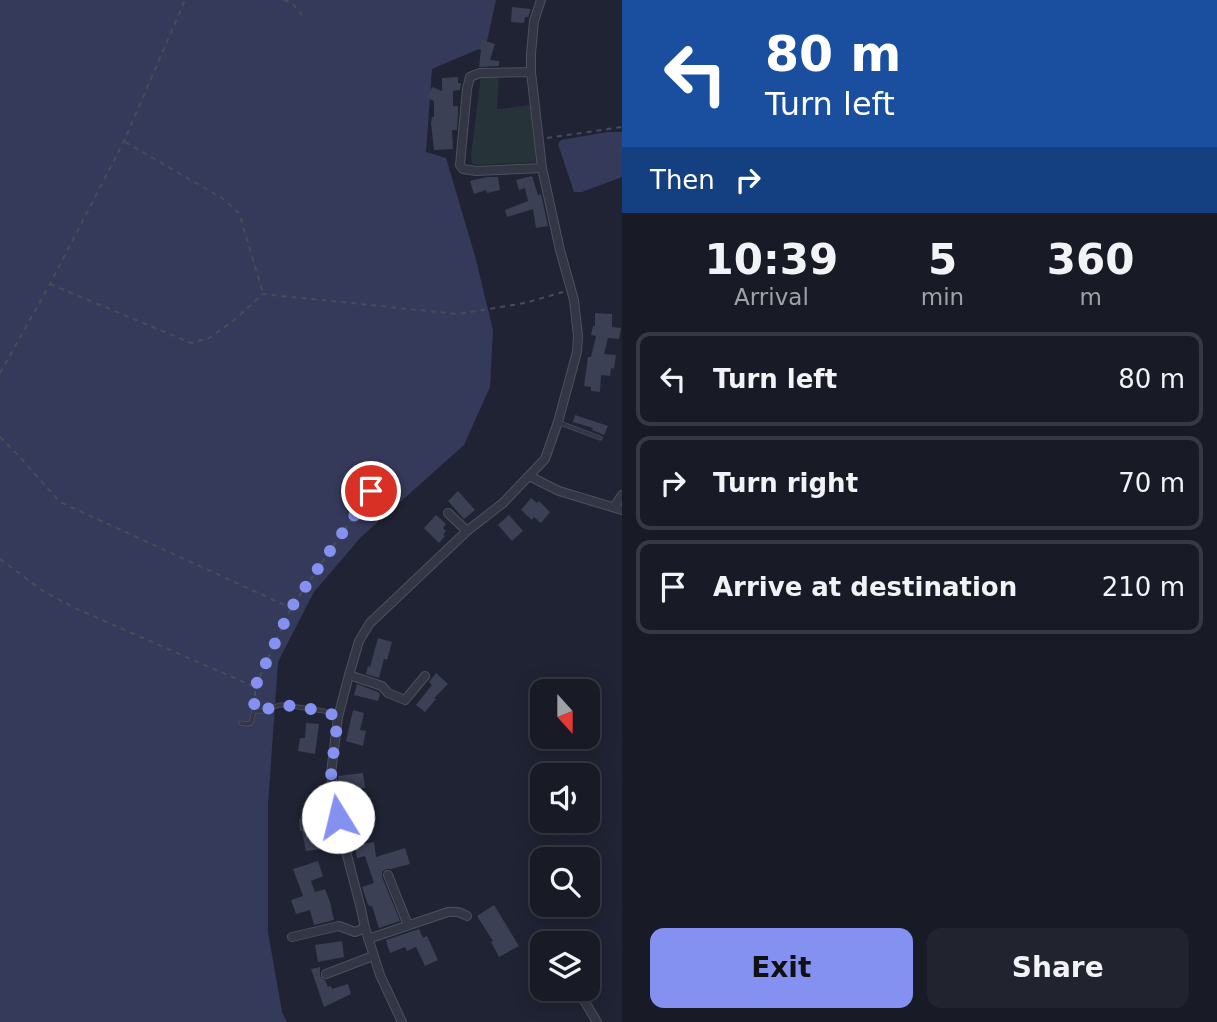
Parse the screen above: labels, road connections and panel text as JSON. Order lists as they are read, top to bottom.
{
  "north": "bottom",
  "page": {
    "turn": ["80 m", "Turn left"],
    "then": "Then",
    "eta": [
      "10:39",
      "Arrival",
      "5",
      "min",
      "360",
      "m"
    ],
    "list": [
      {
        "name": "Turn left",
        "value": "80 m"
      },
      {
        "name": "Turn right",
        "value": "70 m"
      },
      {
        "name": "Arrive at destination",
        "value": "210 m"
      }
    ],
    "buttons": ["Exit", "Share"]
  }
}
